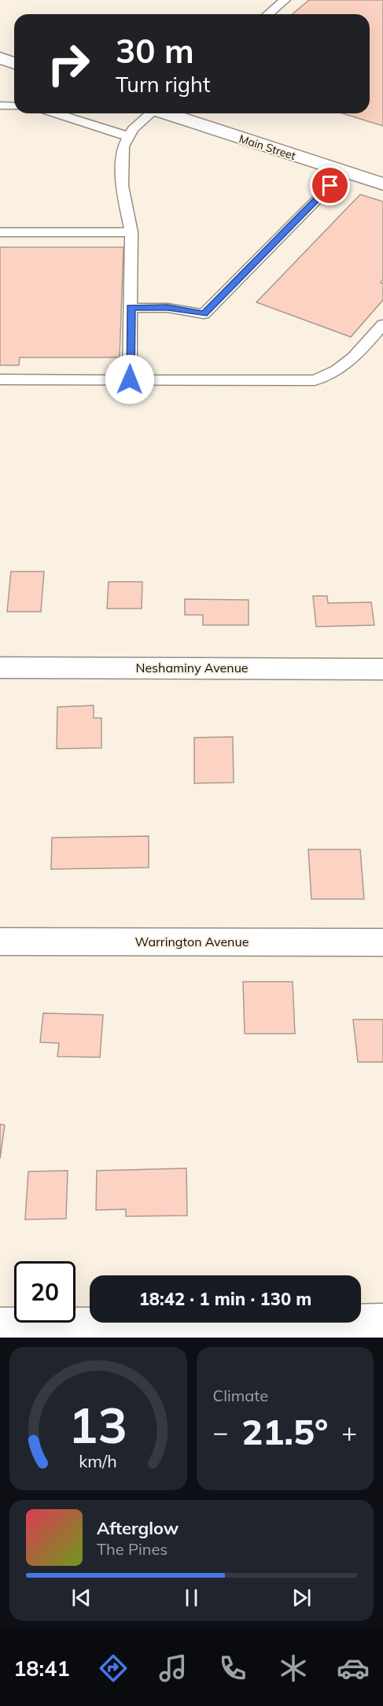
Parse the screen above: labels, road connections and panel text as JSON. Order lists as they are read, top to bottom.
{
  "streets": {
    "street": ["Main Street", "Neshaminy Avenue", "Warrington Avenue"]
  },
  "page": {
    "turn": ["30 m", "Turn right"],
    "limit": "20",
    "trip": "18:42 · 1 min · 130 m",
    "tile": "Climate",
    "heat": ["−", "21.5°", "+"],
    "song": ["Afterglow", "The Pines"],
    "tabs": "18:41",
    "gauge": ["13", "km/h"]
  }
}
